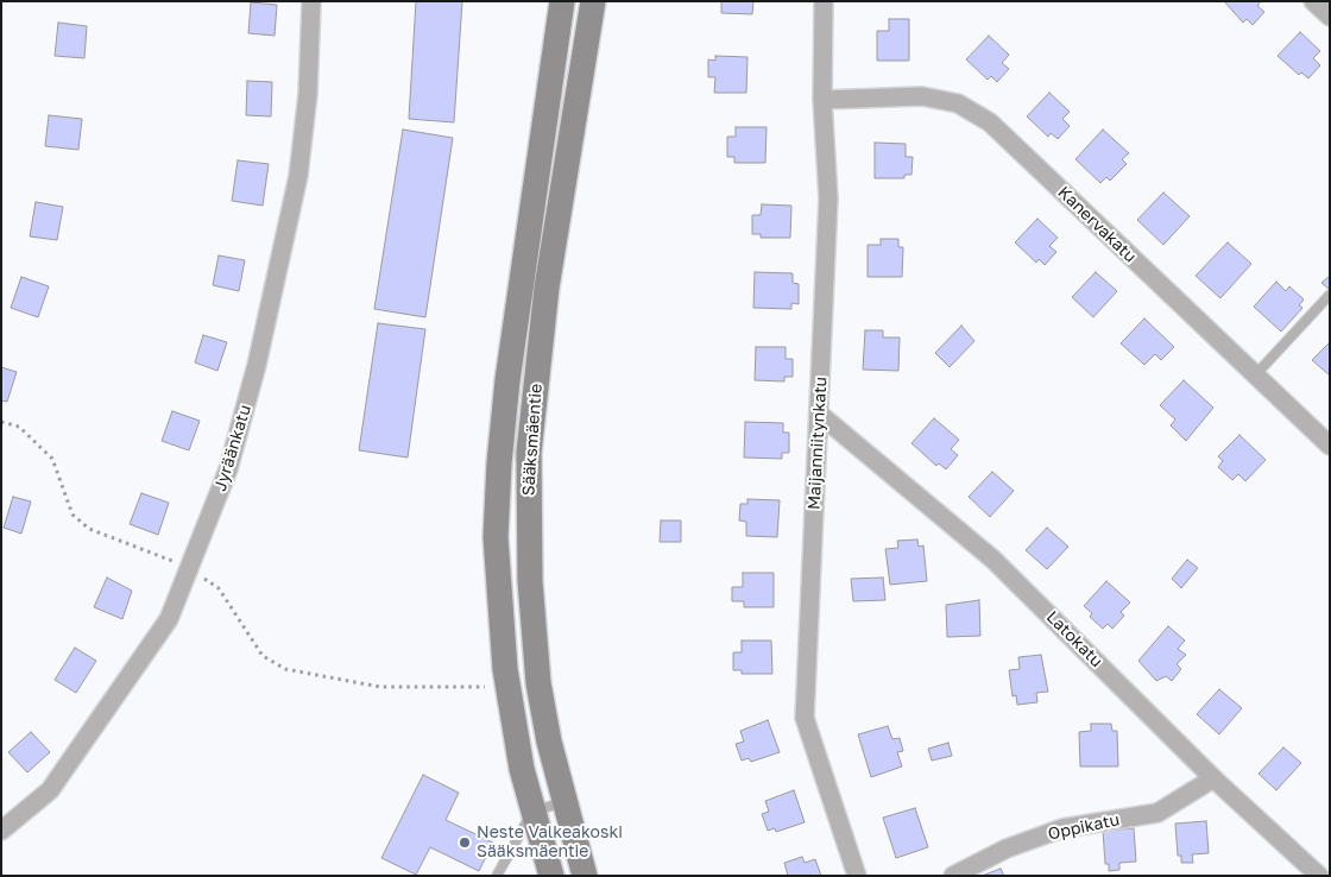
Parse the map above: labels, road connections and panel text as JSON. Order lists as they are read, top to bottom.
{
  "streets": {
    "main road": ["Sääksmäentie"],
    "street": [
      "Kanervakatu",
      "Maijanniitynkatu",
      "Jyräänkatu",
      "Latokatu",
      "Oppikatu"
    ]
  },
  "crossings": [
    ["Kanervakatu", "Maijanniitynkatu"],
    ["Maijanniitynkatu", "Latokatu"],
    ["Latokatu", "Oppikatu"]
  ],
  "places": ["Neste Valkeakoski Sääksmäentie"]
}
